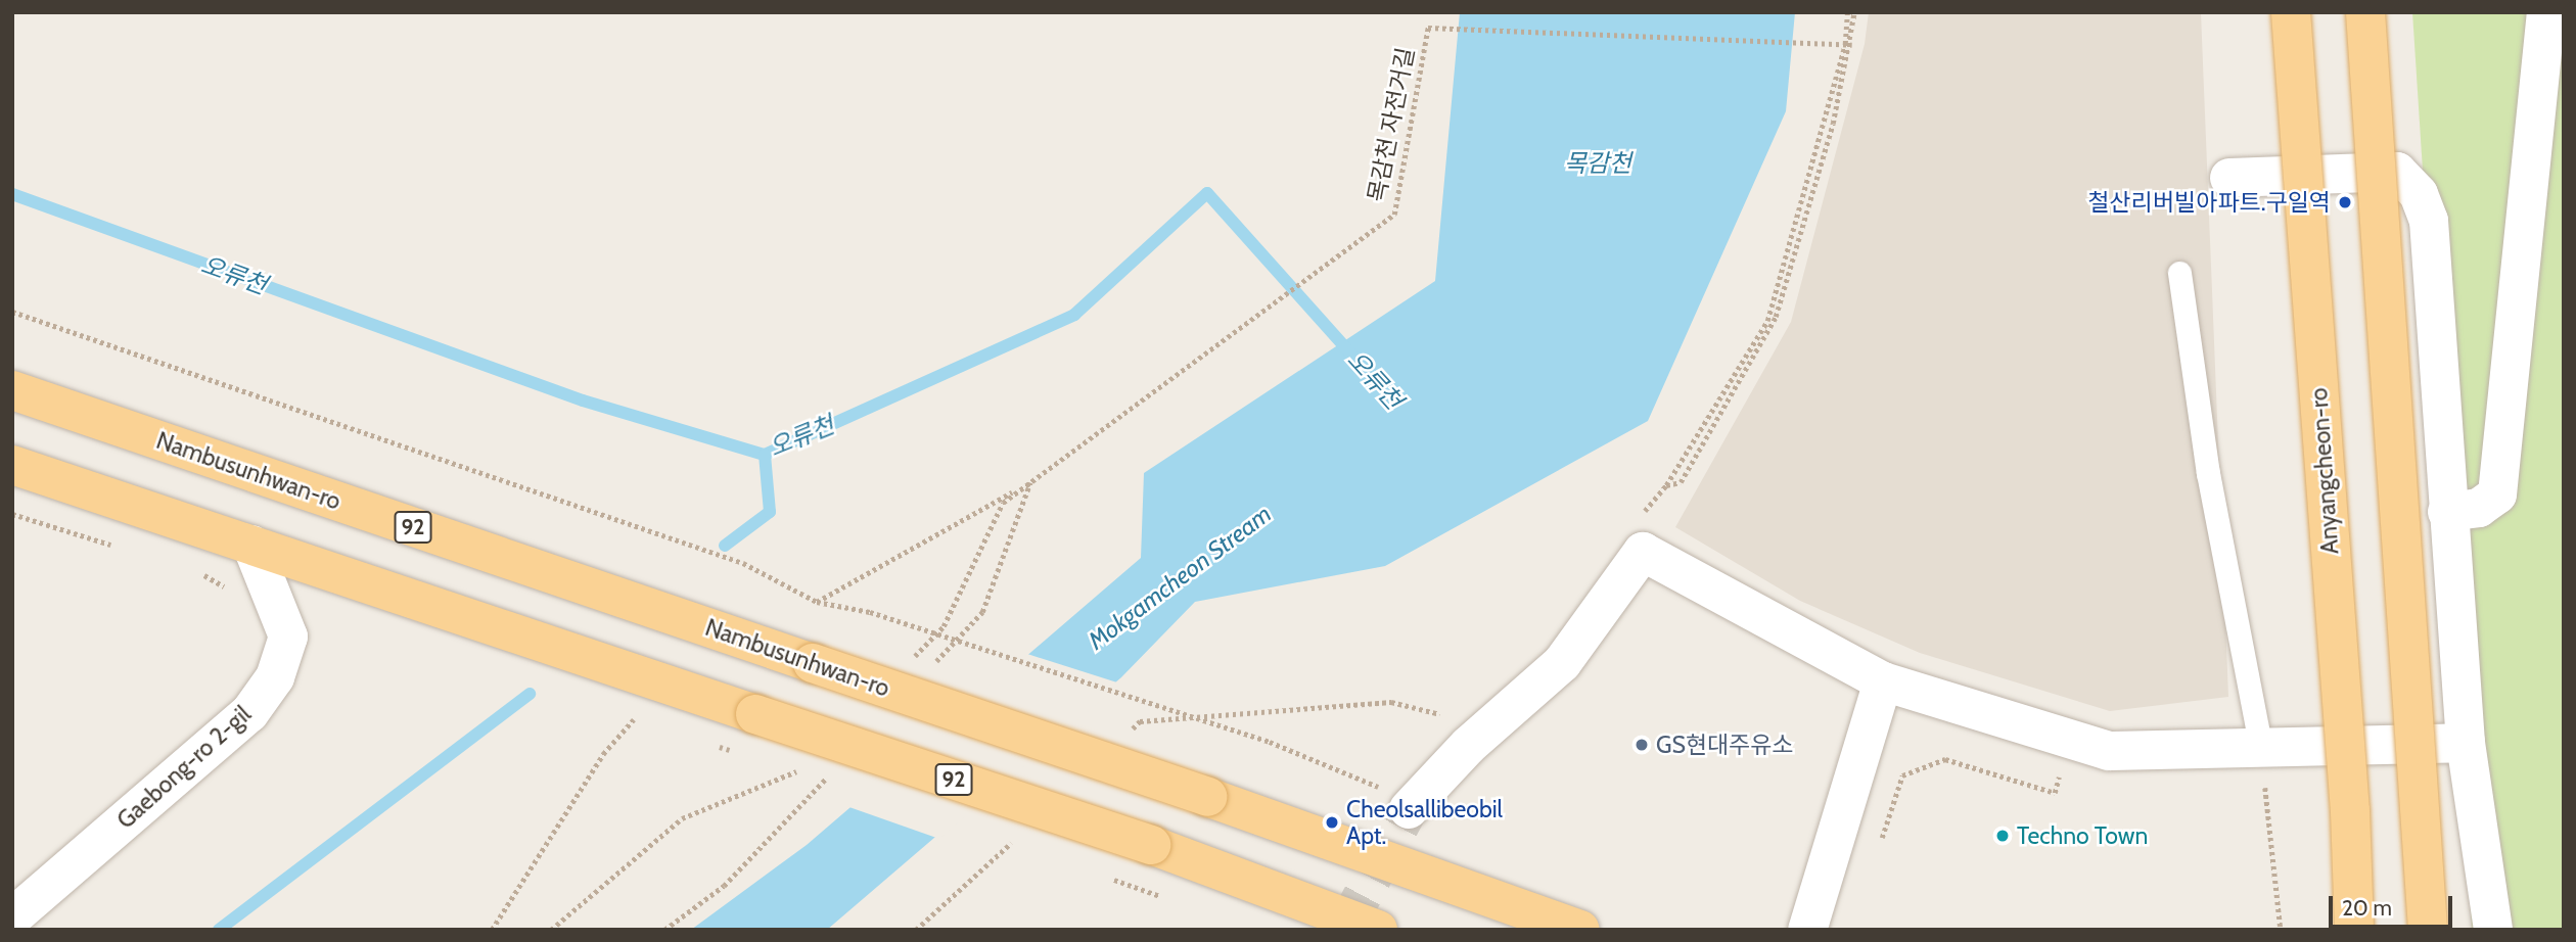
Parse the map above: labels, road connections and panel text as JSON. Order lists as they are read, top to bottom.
{
  "streets": {
    "main road": ["Nambusunhwan-ro", "Anyangcheon-ro", "92"],
    "street": ["Gaebong-ro 2-gil"],
    "path": ["목감천 자전거길"]
  },
  "crossings": [
    ["92", "Gaebong-ro 2-gil"]
  ],
  "water": ["목감천", "오류천", "Mokgamcheon Stream"],
  "places": [
    "철산리버빌아파트.구일역",
    "GS현대주유소",
    "Cheolsallibeobil Apt.",
    "Techno Town"
  ],
  "scale_bar": "20 m"
}
